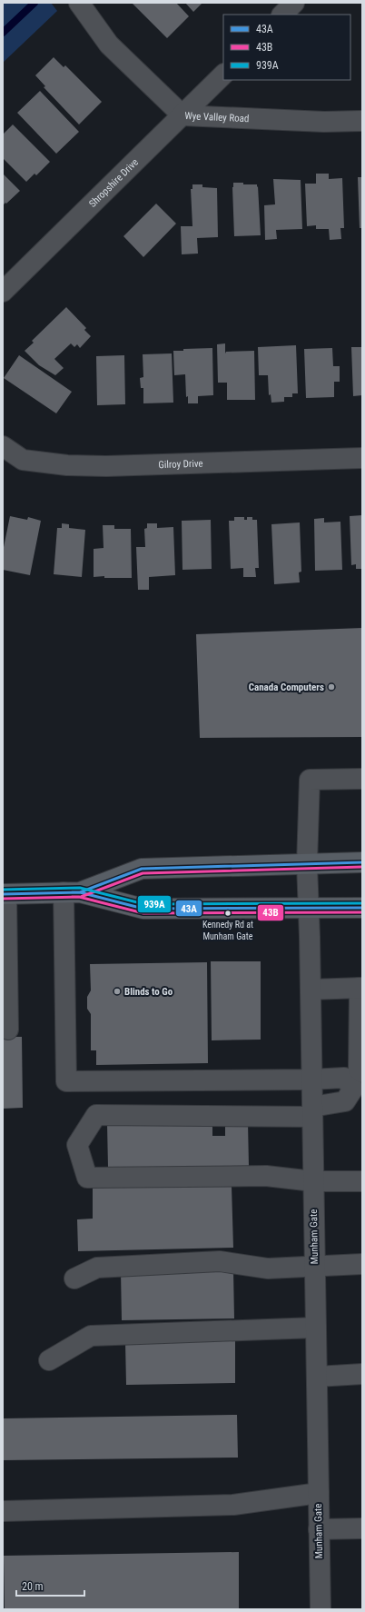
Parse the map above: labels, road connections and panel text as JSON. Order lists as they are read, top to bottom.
{
  "streets": {
    "street": [
      "Wye Valley Road",
      "Shropshire Drive",
      "Gilroy Drive",
      "Munham Gate"
    ]
  },
  "crossings": [
    ["Wye Valley Road", "Shropshire Drive"]
  ],
  "places": ["Canada Computers", "Kennedy Rd at Munham Gate", "Blinds to Go"],
  "lines": ["transit line 43A", "transit line 43B", "transit line 939A"],
  "legend": ["43A", "43B", "939A"],
  "scale_bar": "20 m"
}
